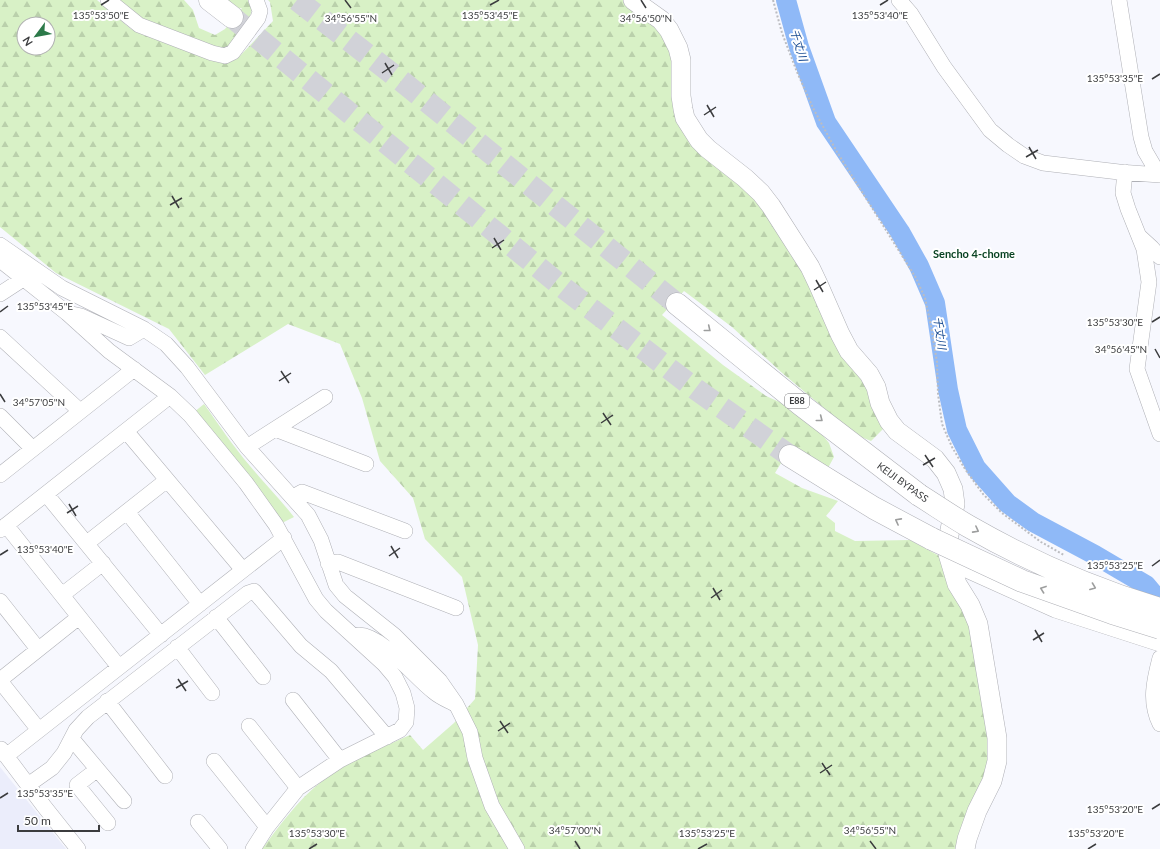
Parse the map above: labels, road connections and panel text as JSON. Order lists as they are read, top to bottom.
{
  "streets": {
    "highway": ["E88", "KEIJI BYPASS"]
  },
  "districts": ["Sencho 4-chome"],
  "water": ["千丈川"],
  "scale_bar": "50 m",
  "north": "bottom left",
  "coordinates": [
    "135°53'50\"E",
    "135°53'45\"E",
    "135°53'40\"E",
    "34°56'55\"N",
    "34°56'50\"N",
    "135°53'35\"E",
    "135°53'30\"E",
    "34°56'45\"N",
    "34°57'05\"N",
    "135°53'25\"E",
    "135°53'20\"E",
    "34°57'00\"N"
  ]
}
